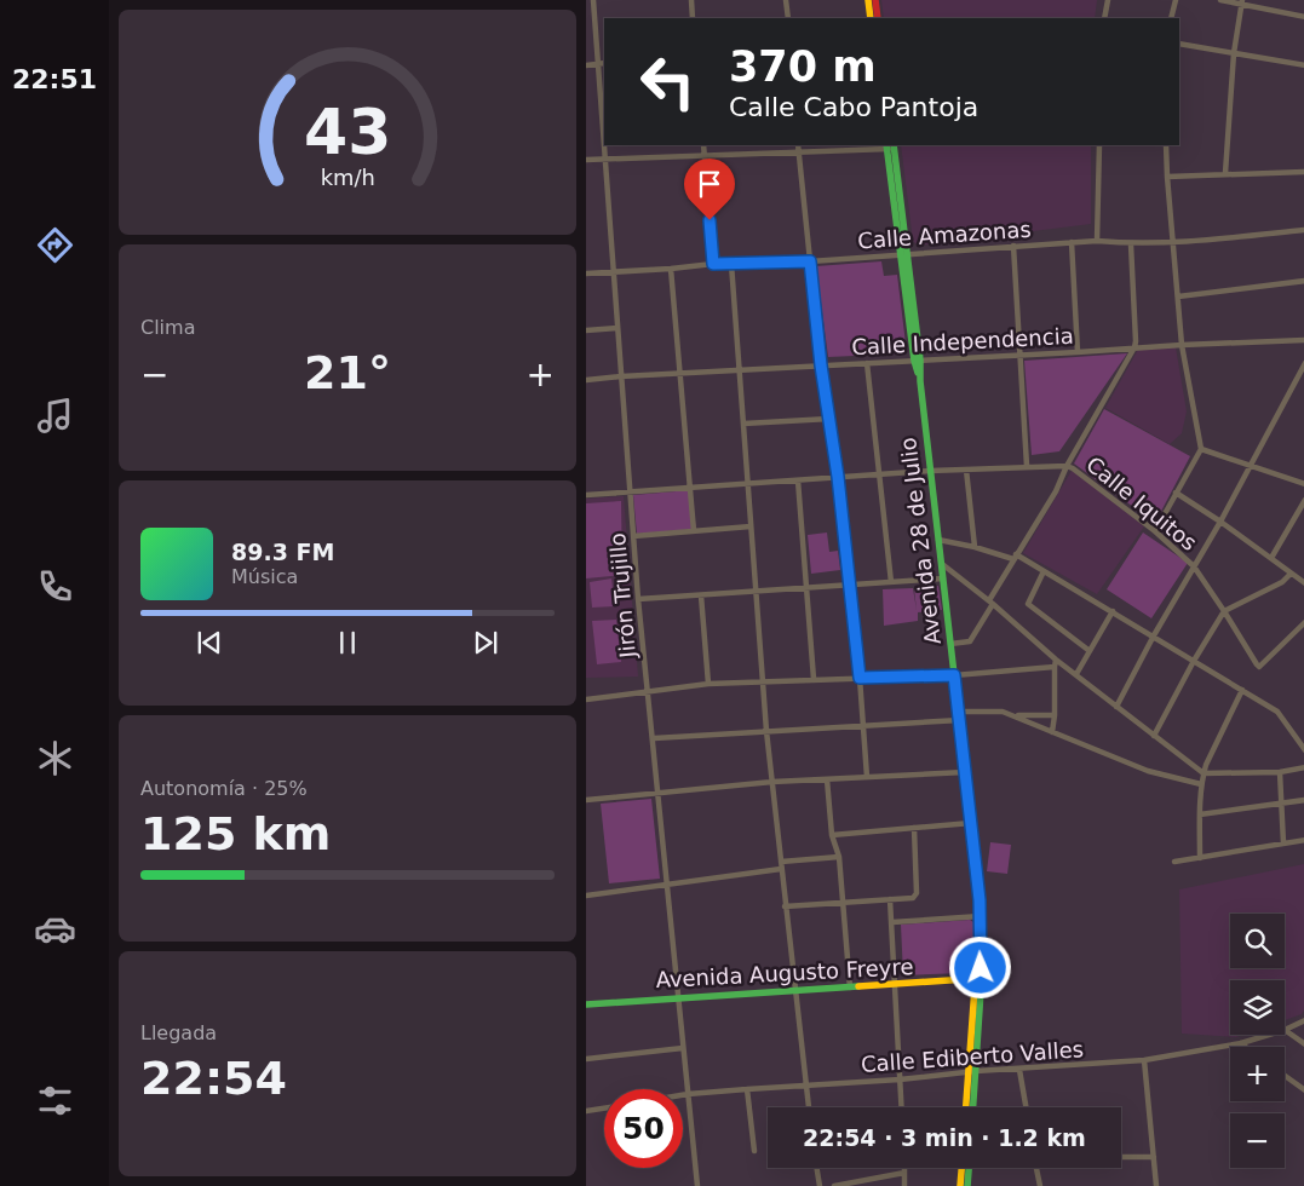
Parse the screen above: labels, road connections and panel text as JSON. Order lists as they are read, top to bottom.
{
  "streets": {
    "main road": ["Avenida 28 de Julio", "Avenida Augusto Freyre"],
    "street": [
      "Calle Amazonas",
      "Calle Independencia",
      "Calle Iquitos",
      "Jirón Trujillo",
      "Calle Ediberto Valles"
    ]
  },
  "crossings": [
    ["Calle Amazonas", "Avenida 28 de Julio"],
    ["Calle Amazonas", "Jirón Trujillo"],
    ["Calle Independencia", "Avenida 28 de Julio"],
    ["Calle Independencia", "Jirón Trujillo"],
    ["Calle Iquitos", "Avenida 28 de Julio"],
    ["Calle Iquitos", "Jirón Trujillo"],
    ["Avenida 28 de Julio", "Avenida Augusto Freyre"],
    ["Avenida 28 de Julio", "Calle Ediberto Valles"],
    ["Jirón Trujillo", "Avenida Augusto Freyre"],
    ["Jirón Trujillo", "Calle Ediberto Valles"]
  ],
  "page": {
    "tabs": "22:51",
    "turn": ["370 m", "Calle Cabo Pantoja"],
    "tile": [
      "Clima",
      ["Autonomía · 25%", "125 km"],
      ["Llegada", "22:54"]
    ],
    "heat": ["−", "21°", "+"],
    "song": ["89.3 FM", "Música"],
    "map_buttons": ["+", "−"],
    "limit": "50",
    "trip": "22:54 · 3 min · 1.2 km",
    "gauge": ["43", "km/h"]
  }
}
